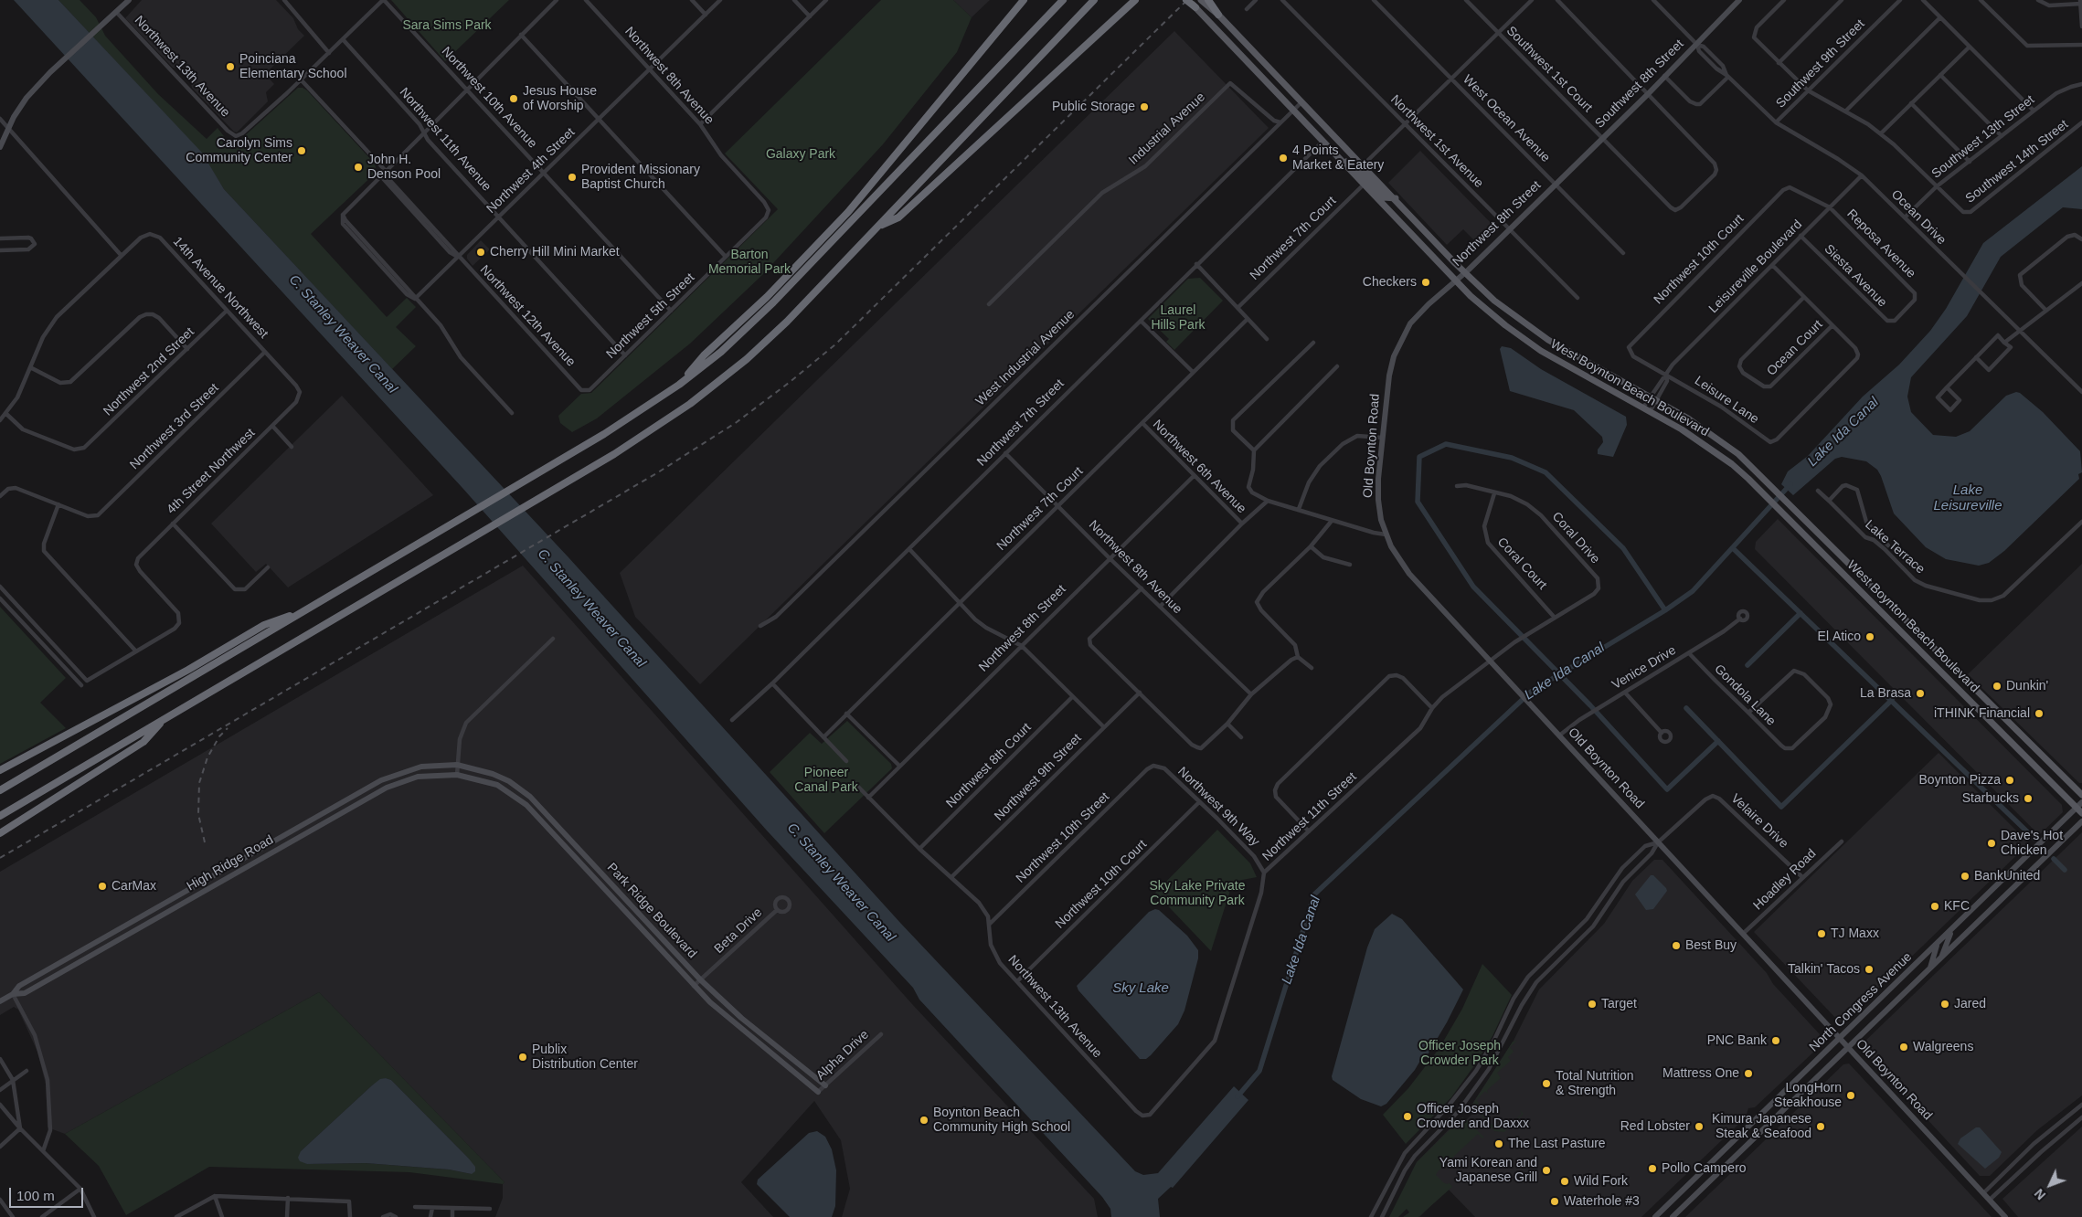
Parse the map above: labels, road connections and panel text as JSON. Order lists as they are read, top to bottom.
{
  "streets": {
    "main road": ["West Boynton Beach Boulevard"],
    "street": [
      "Southwest 9th Street",
      "Northwest 13th Avenue",
      "Southwest 1st Court",
      "Northwest 8th Avenue",
      "Southwest 8th Street",
      "Northwest 10th Avenue",
      "West Ocean Avenue",
      "Industrial Avenue",
      "Southwest 13th Street",
      "Northwest 11th Avenue",
      "Northwest 1st Avenue",
      "Southwest 14th Street",
      "Northwest 4th Street",
      "Ocean Drive",
      "Northwest 8th Street",
      "Northwest 7th Court",
      "Reposa Avenue",
      "Northwest 10th Court",
      "Leisureville Boulevard",
      "Siesta Avenue",
      "14th Avenue Northwest",
      "Northwest 12th Avenue",
      "Northwest 5th Street",
      "Ocean Court",
      "West Industrial Avenue",
      "Northwest 2nd Street",
      "Leisure Lane",
      "Northwest 7th Street",
      "Northwest 3rd Street",
      "Old Boynton Road",
      "Northwest 6th Avenue",
      "4th Street Northwest",
      "Coral Drive",
      "Lake Terrace",
      "Coral Court",
      "Venice Drive",
      "Gondola Lane",
      "Northwest 8th Court",
      "Northwest 9th Street",
      "Northwest 9th Way",
      "Northwest 11th Street",
      "Velaire Drive",
      "Northwest 10th Street",
      "High Ridge Road",
      "Hoadley Road",
      "Park Ridge Boulevard",
      "Beta Drive",
      "North Congress Avenue",
      "Alpha Drive"
    ]
  },
  "crossings": [
    ["Southwest 9th Street", "Ocean Drive"],
    ["Northwest 13th Avenue", "Northwest 8th Street"],
    ["Northwest 13th Avenue", "Northwest 10th Court"],
    ["Northwest 13th Avenue", "Northwest 12th Avenue"],
    ["Northwest 13th Avenue", "Northwest 8th Court"],
    ["Northwest 13th Avenue", "Northwest 9th Street"],
    ["Northwest 13th Avenue", "Northwest 11th Street"],
    ["Northwest 13th Avenue", "Northwest 10th Street"],
    ["Southwest 1st Court", "Southwest 8th Street"],
    ["Northwest 8th Avenue", "Northwest 4th Street"],
    ["Northwest 8th Avenue", "Northwest 8th Street"],
    ["Northwest 8th Avenue", "Northwest 7th Court"],
    ["Northwest 8th Avenue", "Northwest 5th Street"],
    ["Northwest 8th Avenue", "Northwest 7th Street"],
    ["Southwest 8th Street", "West Ocean Avenue"],
    ["Southwest 8th Street", "Ocean Drive"],
    ["Southwest 8th Street", "Northwest 8th Street"],
    ["Northwest 10th Avenue", "Northwest 4th Street"],
    ["Northwest 10th Avenue", "Northwest 5th Street"],
    ["West Ocean Avenue", "Northwest 8th Street"],
    ["Industrial Avenue", "West Industrial Avenue"],
    ["Southwest 13th Street", "Southwest 14th Street"],
    ["Southwest 13th Street", "Ocean Drive"],
    ["Northwest 11th Avenue", "Northwest 4th Street"],
    ["Northwest 11th Avenue", "Northwest 5th Street"],
    ["Northwest 1st Avenue", "Northwest 8th Street"],
    ["Northwest 4th Street", "Northwest 12th Avenue"],
    ["Ocean Drive", "Leisureville Boulevard"],
    ["Northwest 8th Street", "West Boynton Beach Boulevard"],
    ["Northwest 8th Street", "Old Boynton Road"],
    ["Northwest 8th Street", "Northwest 6th Avenue"],
    ["Northwest 7th Court", "West Boynton Beach Boulevard"],
    ["Northwest 7th Court", "Northwest 6th Avenue"],
    ["Reposa Avenue", "Northwest 10th Court"],
    ["Reposa Avenue", "Leisureville Boulevard"],
    ["Reposa Avenue", "Siesta Avenue"],
    ["Northwest 10th Court", "Leisureville Boulevard"],
    ["Northwest 10th Court", "Leisure Lane"],
    ["Northwest 10th Court", "Northwest 9th Way"],
    ["Leisureville Boulevard", "Siesta Avenue"],
    ["Leisureville Boulevard", "West Boynton Beach Boulevard"],
    ["Leisureville Boulevard", "Leisure Lane"],
    ["14th Avenue Northwest", "Northwest 2nd Street"],
    ["14th Avenue Northwest", "Northwest 3rd Street"],
    ["14th Avenue Northwest", "4th Street Northwest"],
    ["Northwest 12th Avenue", "Northwest 5th Street"],
    ["Ocean Court", "Leisure Lane"],
    ["West Industrial Avenue", "West Boynton Beach Boulevard"],
    ["West Boynton Beach Boulevard", "Northwest 7th Street"],
    ["West Boynton Beach Boulevard", "Old Boynton Road"],
    ["West Boynton Beach Boulevard", "North Congress Avenue"],
    ["Old Boynton Road", "Coral Drive"],
    ["Old Boynton Road", "Venice Drive"],
    ["Old Boynton Road", "Northwest 11th Street"],
    ["Old Boynton Road", "Velaire Drive"],
    ["Old Boynton Road", "Hoadley Road"],
    ["Old Boynton Road", "North Congress Avenue"],
    ["Coral Drive", "Coral Court"],
    ["Coral Drive", "Northwest 11th Street"],
    ["Venice Drive", "Gondola Lane"],
    ["Northwest 9th Way", "Northwest 11th Street"],
    ["Northwest 9th Way", "Northwest 10th Street"],
    ["Velaire Drive", "Hoadley Road"],
    ["High Ridge Road", "Park Ridge Boulevard"],
    ["Park Ridge Boulevard", "Beta Drive"],
    ["Park Ridge Boulevard", "Alpha Drive"]
  ],
  "water": [
    "C. Stanley Weaver Canal",
    "Lake Ida Canal",
    "Lake Leisureville",
    "Sky Lake"
  ],
  "parks": [
    "Sara Sims Park",
    "Galaxy Park",
    "Barton Memorial Park",
    "Laurel Hills Park",
    "Pioneer Canal Park",
    "Sky Lake Private Community Park",
    "Officer Joseph Crowder Park"
  ],
  "places": [
    "Poinciana Elementary School",
    "Jesus House of Worship",
    "Public Storage",
    "Carolyn Sims Community Center",
    "4 Points Market & Eatery",
    "John H. Denson Pool",
    "Provident Missionary Baptist Church",
    "Cherry Hill Mini Market",
    "Checkers",
    "El Atico",
    "Dunkin'",
    "La Brasa",
    "iTHINK Financial",
    "Boynton Pizza",
    "Starbucks",
    "Dave's Hot Chicken",
    "BankUnited",
    "CarMax",
    "KFC",
    "TJ Maxx",
    "Best Buy",
    "Talkin' Tacos",
    "Target",
    "Jared",
    "PNC Bank",
    "Walgreens",
    "Publix Distribution Center",
    "Mattress One",
    "Total Nutrition & Strength",
    "LongHorn Steakhouse",
    "Officer Joseph Crowder and Daxxx",
    "Boynton Beach Community High School",
    "Red Lobster",
    "Kimura Japanese Steak & Seafood",
    "The Last Pasture",
    "Pollo Campero",
    "Yami Korean and Japanese Grill",
    "Wild Fork",
    "Waterhole #3"
  ],
  "scale_bar": "100 m",
  "north": "bottom left"
}
